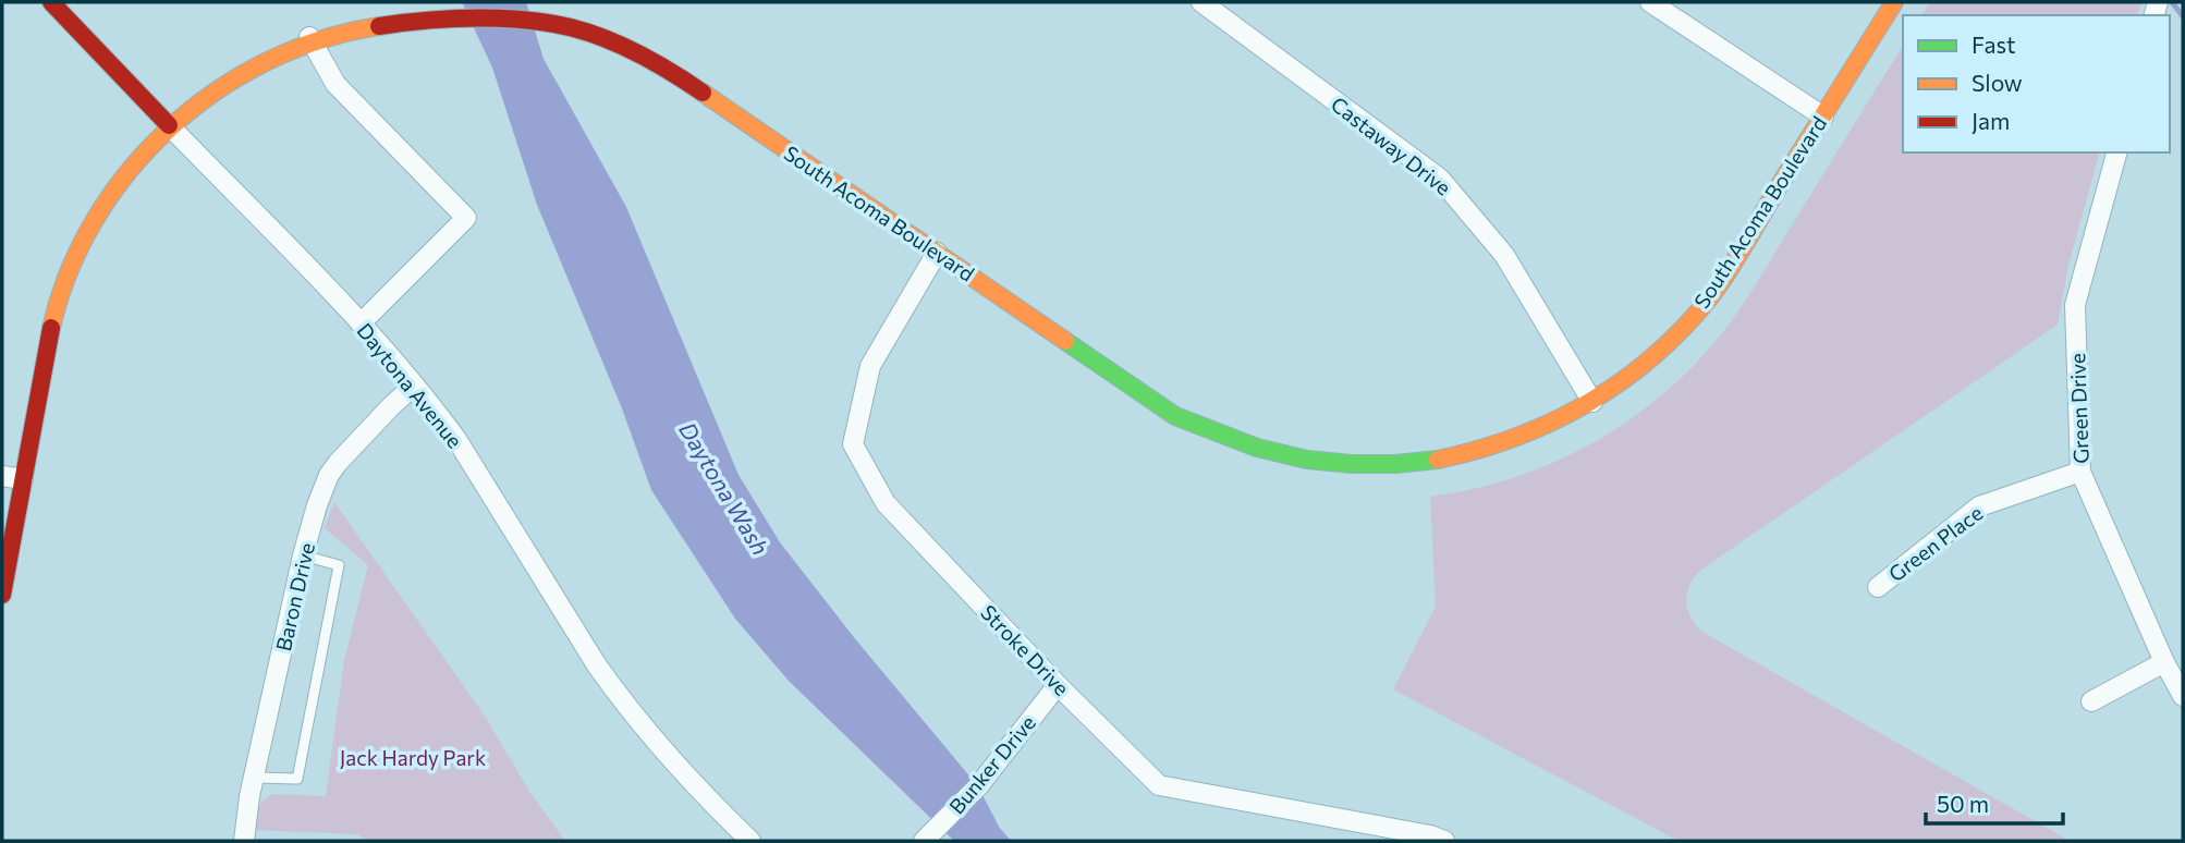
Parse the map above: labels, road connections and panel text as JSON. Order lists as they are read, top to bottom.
{
  "streets": {
    "main road": ["South Acoma Boulevard", "Daytona Avenue"],
    "street": [
      "Castaway Drive",
      "Green Drive",
      "Green Place",
      "Baron Drive",
      "Stroke Drive",
      "Bunker Drive"
    ]
  },
  "crossings": [
    ["Castaway Drive", "South Acoma Boulevard"],
    ["South Acoma Boulevard", "Daytona Avenue"],
    ["South Acoma Boulevard", "Stroke Drive"],
    ["Daytona Avenue", "Baron Drive"],
    ["Green Drive", "Green Place"],
    ["Stroke Drive", "Bunker Drive"]
  ],
  "water": ["Daytona Wash"],
  "parks": ["Jack Hardy Park"],
  "legend": ["Fast", "Slow", "Jam"],
  "scale_bar": "50 m"
}
